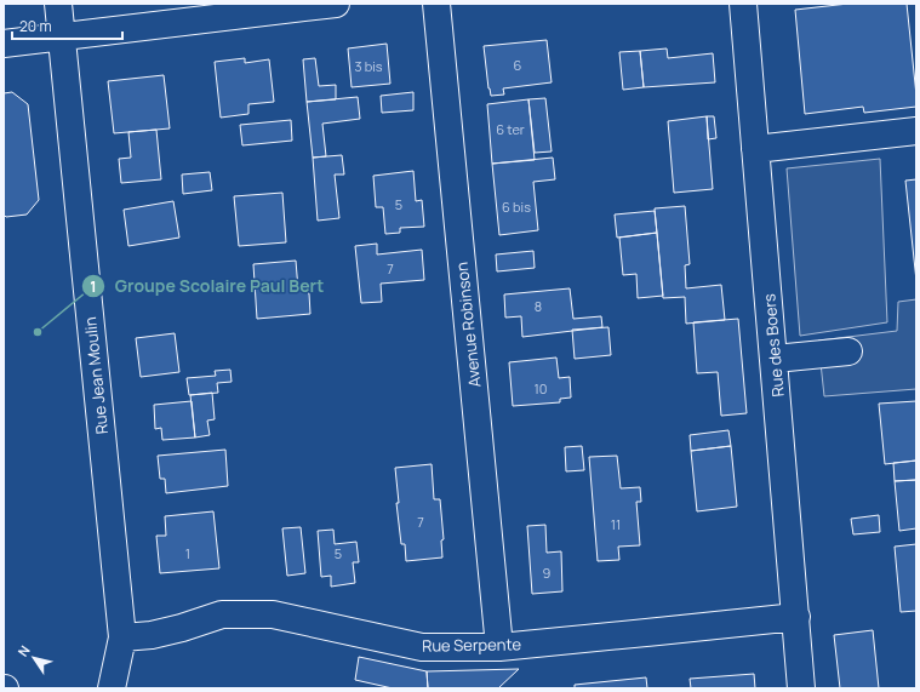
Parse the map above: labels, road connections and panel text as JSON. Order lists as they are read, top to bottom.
{
  "streets": {
    "street": [
      "Avenue Robinson",
      "Rue des Boers",
      "Rue Jean Moulin",
      "Rue Serpente"
    ]
  },
  "crossings": [
    ["Avenue Robinson", "Rue Serpente"],
    ["Rue des Boers", "Rue Serpente"],
    ["Rue Jean Moulin", "Rue Serpente"]
  ],
  "places": ["Groupe Scolaire Paul Bert"],
  "house_numbers": [
    "6",
    "3 bis",
    "6 ter",
    "5",
    "6 bis",
    "7",
    "8",
    "10",
    "7",
    "11",
    "1",
    "5",
    "9"
  ],
  "scale_bar": "20 m",
  "north": "top left"
}
